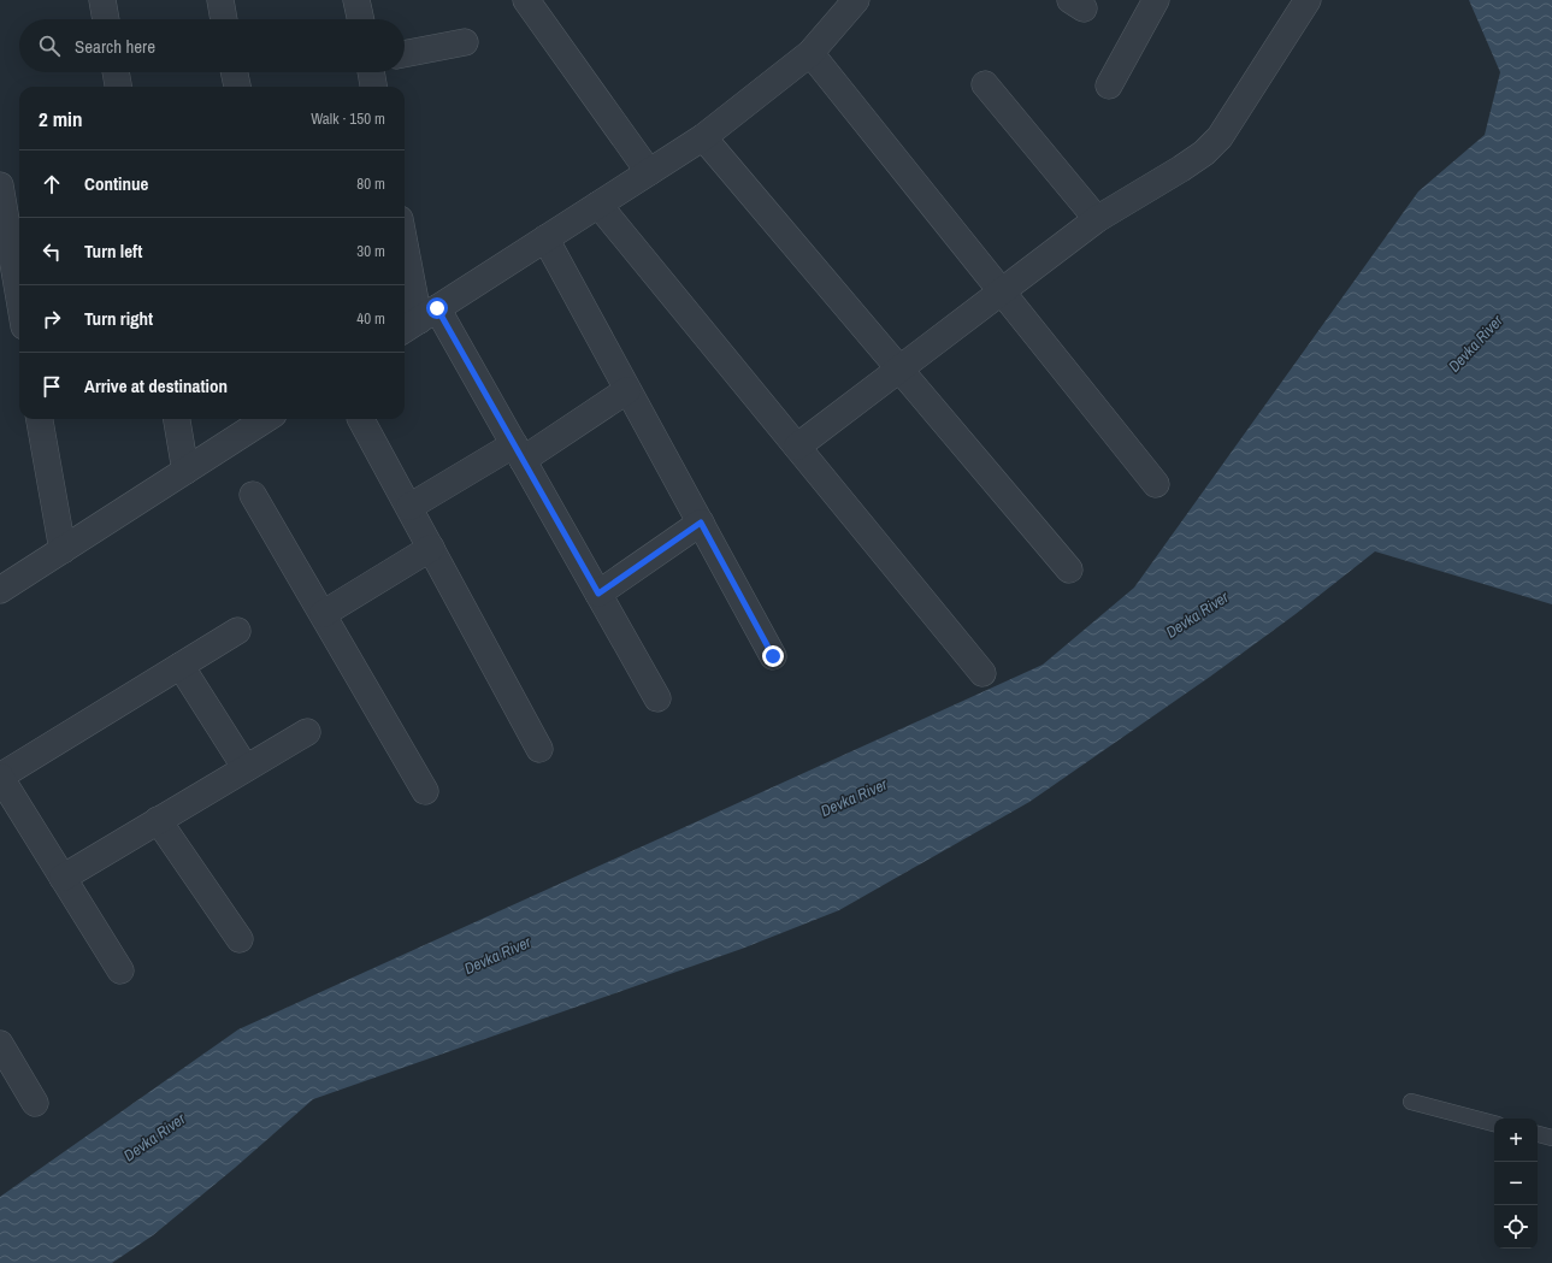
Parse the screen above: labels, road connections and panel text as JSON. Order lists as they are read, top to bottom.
{
  "water": ["Devka River"],
  "page": {
    "search": "Search here",
    "heading": ["2 min", "Walk · 150 m"],
    "list": [
      ["Continue", "80 m"],
      ["Turn left", "30 m"],
      ["Turn right", "40 m"],
      "Arrive at destination"
    ],
    "map_buttons": ["+", "−"]
  }
}
